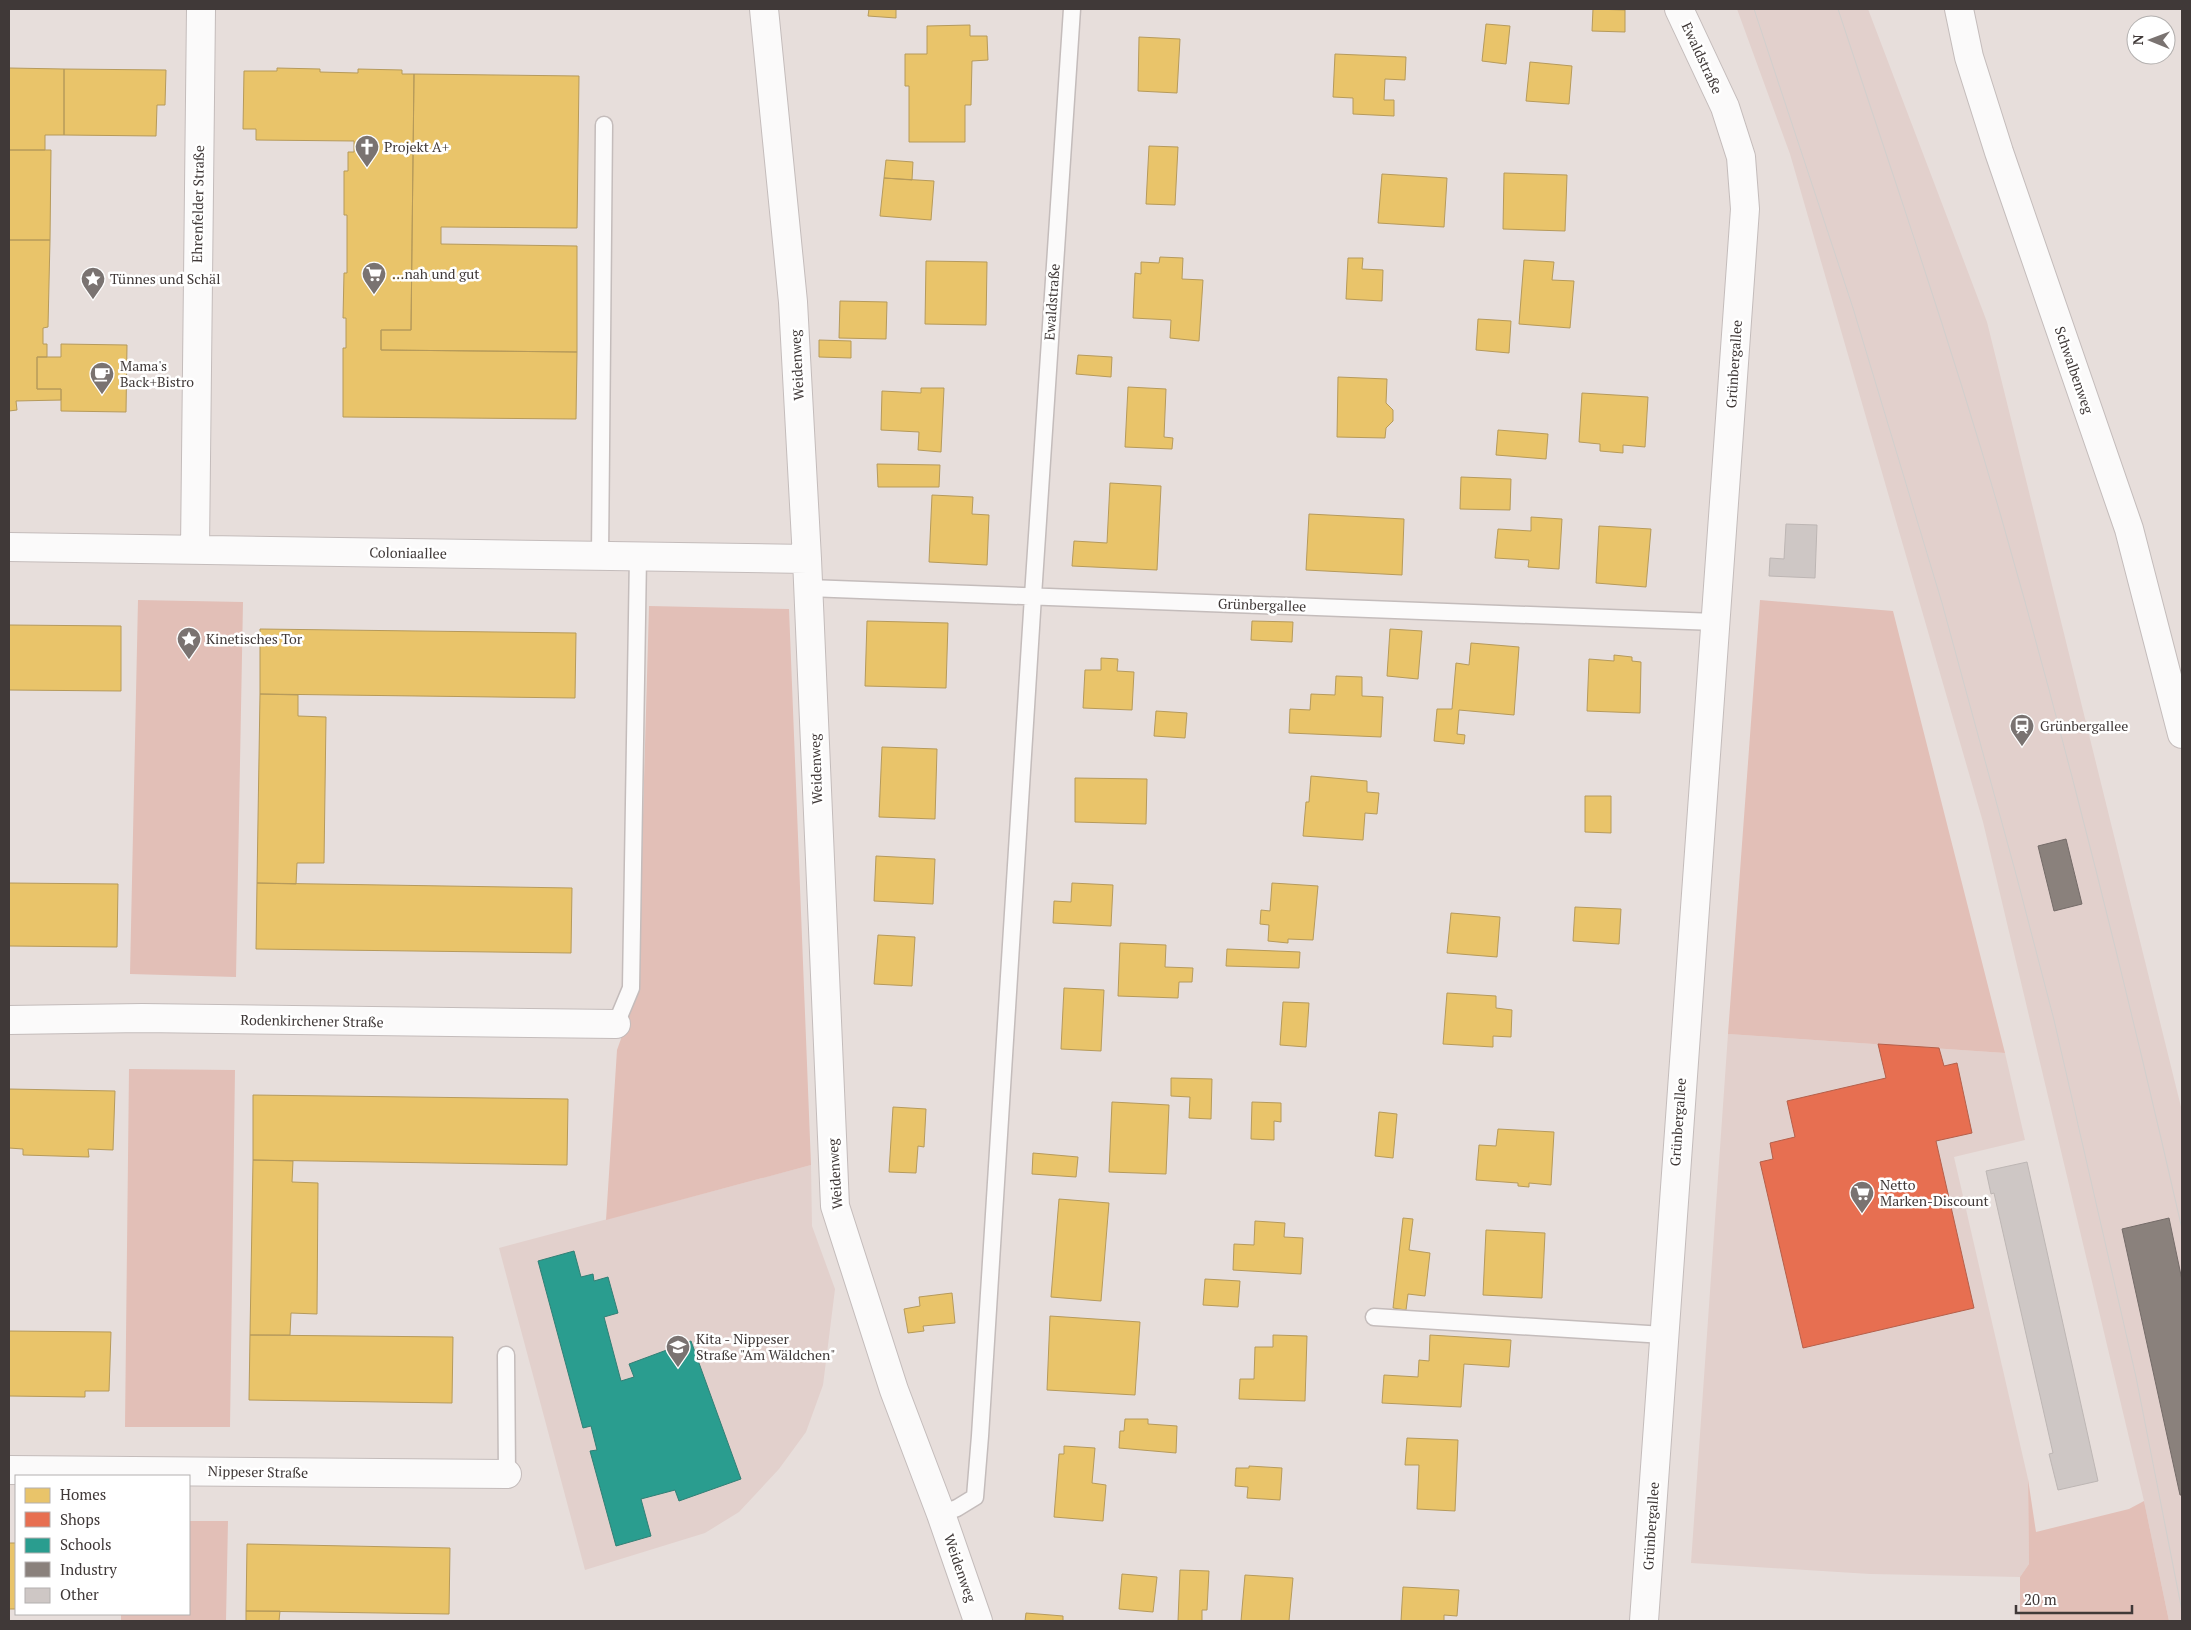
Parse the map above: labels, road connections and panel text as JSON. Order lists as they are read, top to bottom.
{
  "streets": {
    "street": [
      "Ewaldstraße",
      "Ehrenfelder Straße",
      "Grünbergallee",
      "Weidenweg",
      "Schwalbenweg",
      "Coloniaallee",
      "Rodenkirchener Straße",
      "Nippeser Straße"
    ]
  },
  "crossings": [
    ["Ewaldstraße", "Grünbergallee"],
    ["Ehrenfelder Straße", "Coloniaallee"],
    ["Grünbergallee", "Weidenweg"],
    ["Weidenweg", "Coloniaallee"]
  ],
  "places": {
    "church": ["Projekt A+"],
    "supermarket": ["...nah und gut", "Netto Marken-Discount"],
    "place": ["Tünnes und Schäl", "Kinetisches Tor"],
    "cafe": ["Mama's Back+Bistro"],
    "station": ["Grünbergallee"],
    "school or university": ["Kita - Nippeser Straße \"Am Wäldchen\""]
  },
  "legend": [
    "Homes",
    "Shops",
    "Schools",
    "Industry",
    "Other"
  ],
  "scale_bar": "20 m",
  "north": "left"
}
